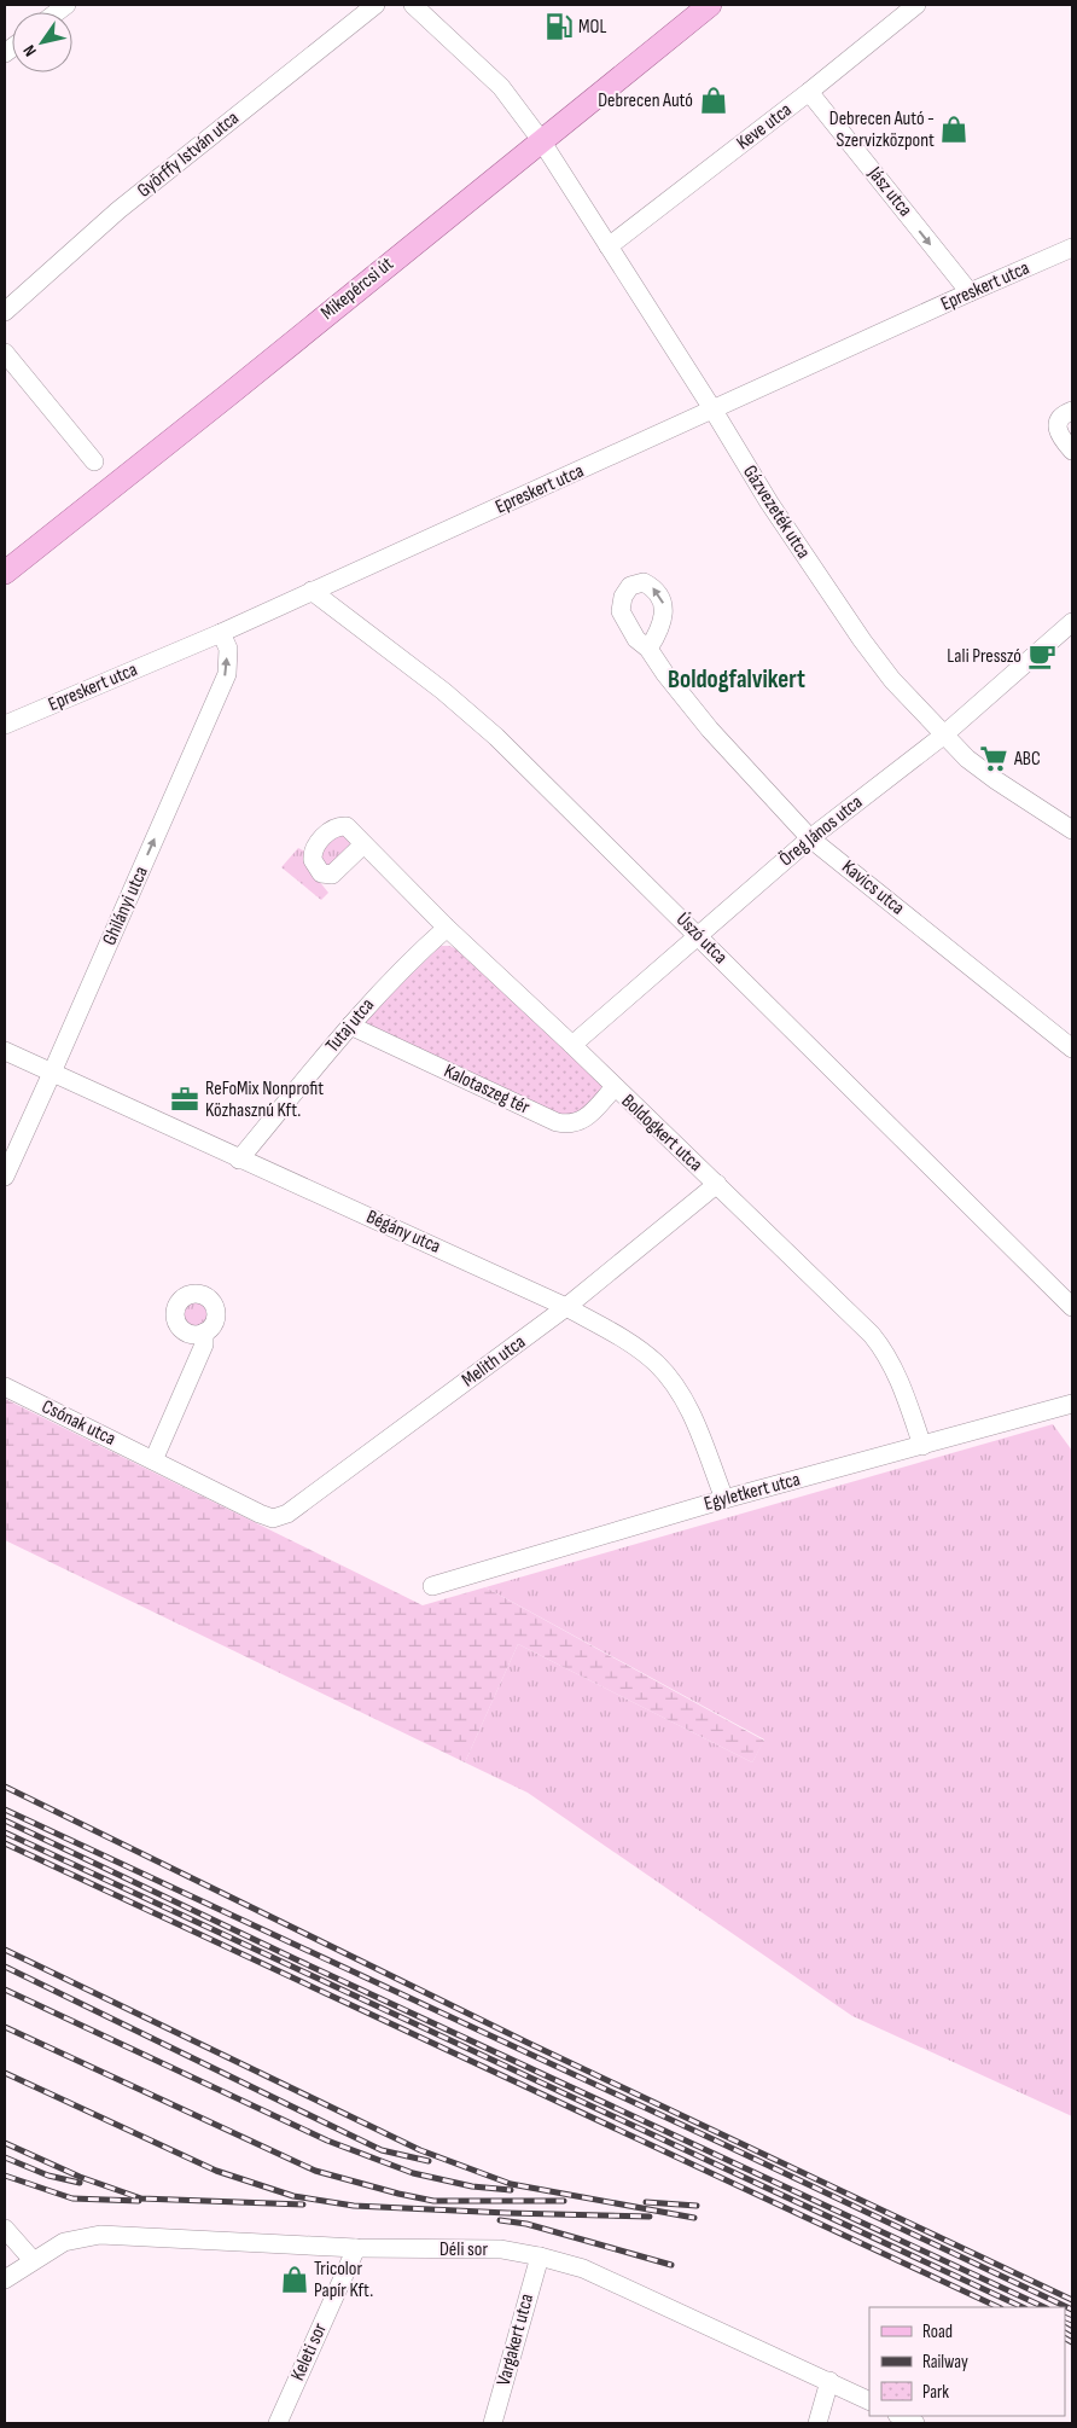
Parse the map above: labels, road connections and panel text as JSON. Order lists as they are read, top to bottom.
{
  "streets": {
    "main road": ["Mikepércsi út"],
    "street": [
      "Keve utca",
      "Györffy István utca",
      "Jász utca",
      "Epreskert utca",
      "Gázvezeték utca",
      "Öreg János utca",
      "Kavics utca",
      "Ghilányi utca",
      "Úszó utca",
      "Tutaj utca",
      "Kalotaszeg tér",
      "Boldogkert utca",
      "Bégány utca",
      "Melith utca",
      "Csónak utca",
      "Egyletkert utca",
      "Déli sor",
      "Vargakert utca",
      "Keleti sor"
    ]
  },
  "crossings": [
    ["Keve utca", "Jász utca"],
    ["Keve utca", "Gázvezeték utca"],
    ["Jász utca", "Epreskert utca"],
    ["Epreskert utca", "Gázvezeték utca"],
    ["Epreskert utca", "Ghilányi utca"],
    ["Epreskert utca", "Úszó utca"],
    ["Mikepércsi út", "Gázvezeték utca"],
    ["Gázvezeték utca", "Öreg János utca"],
    ["Öreg János utca", "Kavics utca"],
    ["Öreg János utca", "Úszó utca"],
    ["Öreg János utca", "Boldogkert utca"],
    ["Ghilányi utca", "Bégány utca"],
    ["Tutaj utca", "Kalotaszeg tér"],
    ["Tutaj utca", "Boldogkert utca"],
    ["Tutaj utca", "Bégány utca"],
    ["Kalotaszeg tér", "Boldogkert utca"],
    ["Boldogkert utca", "Melith utca"],
    ["Boldogkert utca", "Egyletkert utca"],
    ["Bégány utca", "Melith utca"],
    ["Bégány utca", "Egyletkert utca"],
    ["Melith utca", "Csónak utca"],
    ["Déli sor", "Vargakert utca"],
    ["Déli sor", "Keleti sor"]
  ],
  "one_way": ["Jász utca", "Ghilányi utca"],
  "districts": ["Boldogfalvikert"],
  "places": {
    "fuel station": ["MOL"],
    "shop": ["Debrecen Autó", "Debrecen Autó - Szervizközpont", "Tricolor Papír Kft."],
    "cafe": ["Lali Presszó"],
    "supermarket": ["ABC"],
    "office": ["ReFoMix Nonprofit Közhasznú Kft."]
  },
  "legend": ["Road", "Railway", "Park"],
  "north": "bottom left"
}
